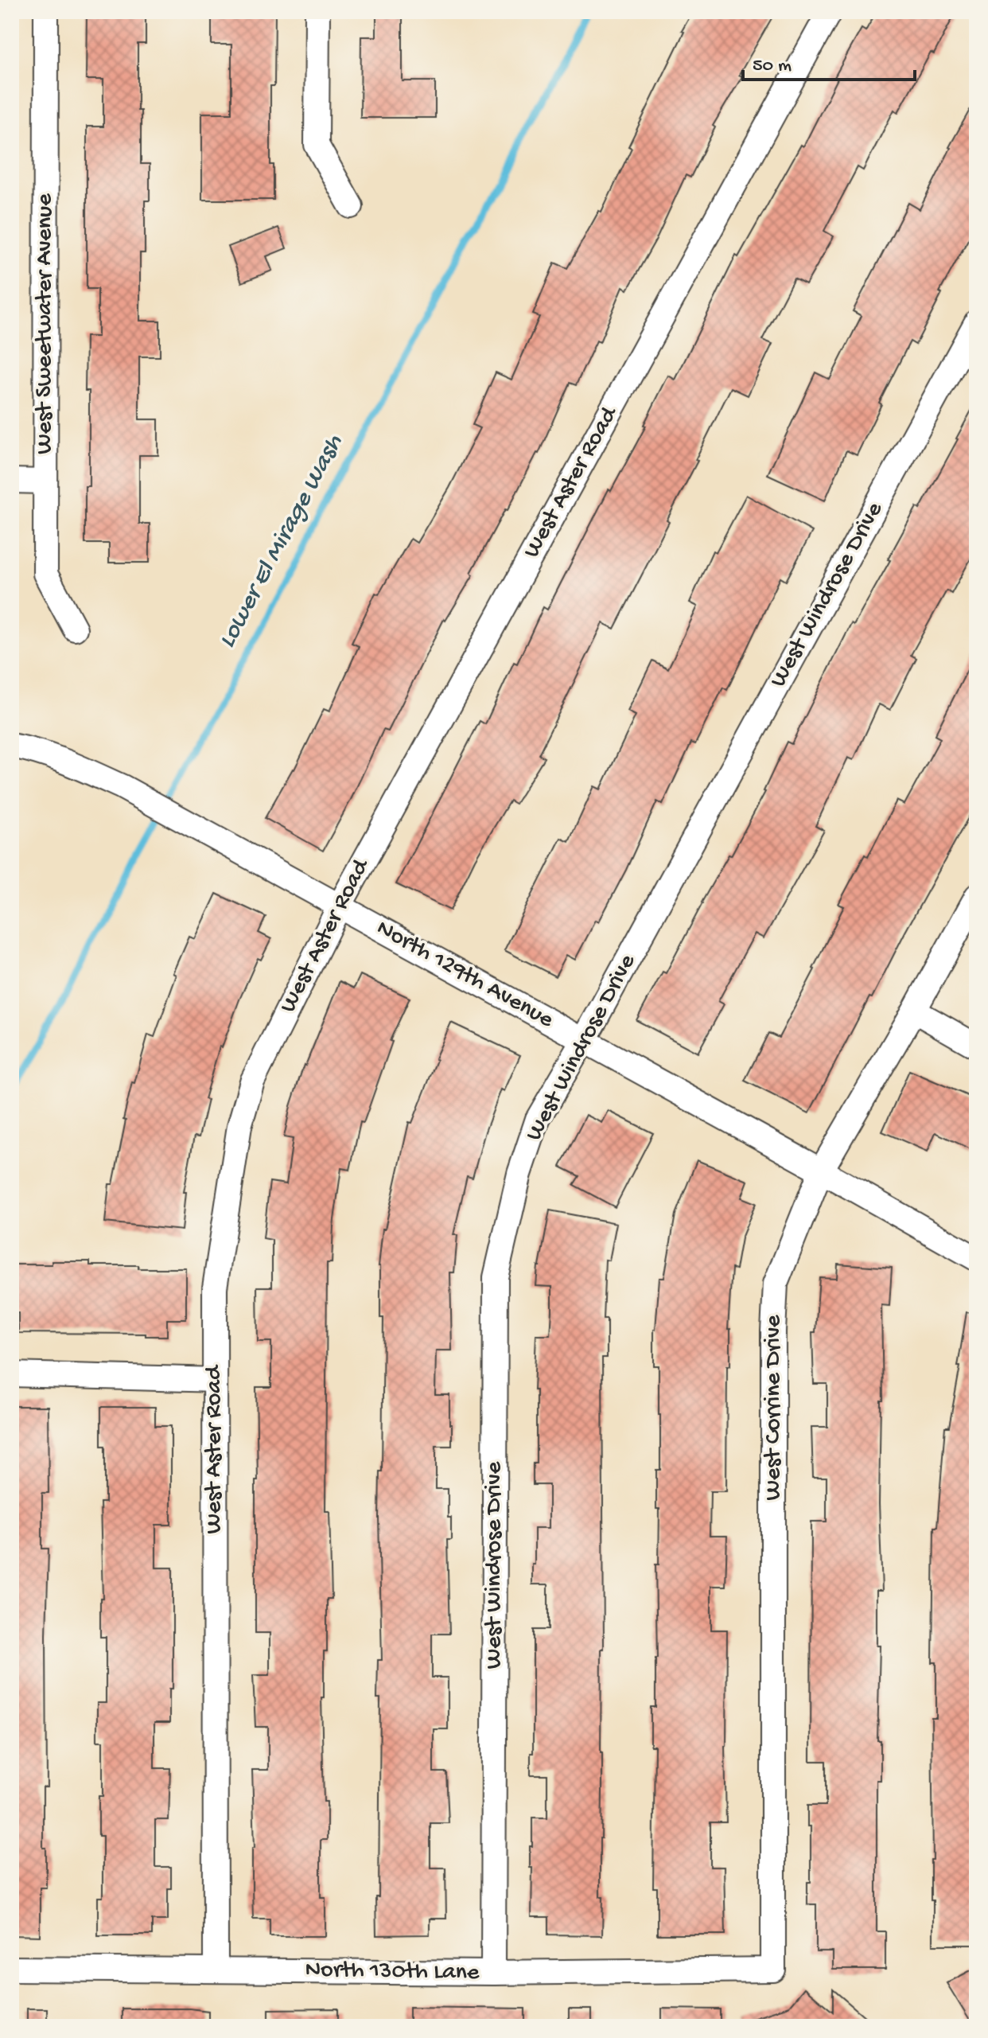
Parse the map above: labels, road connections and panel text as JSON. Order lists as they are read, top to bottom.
{
  "streets": {
    "street": [
      "West Sweetwater Avenue",
      "West Aster Road",
      "West Windrose Drive",
      "North 129th Avenue",
      "West Corrine Drive",
      "North 130th Lane"
    ]
  },
  "crossings": [
    ["West Aster Road", "North 129th Avenue"],
    ["West Aster Road", "North 130th Lane"],
    ["West Windrose Drive", "North 129th Avenue"],
    ["West Windrose Drive", "North 130th Lane"],
    ["North 129th Avenue", "West Corrine Drive"],
    ["West Corrine Drive", "North 130th Lane"]
  ],
  "water": ["Lower El Mirage Wash"],
  "scale_bar": "50 m"
}
